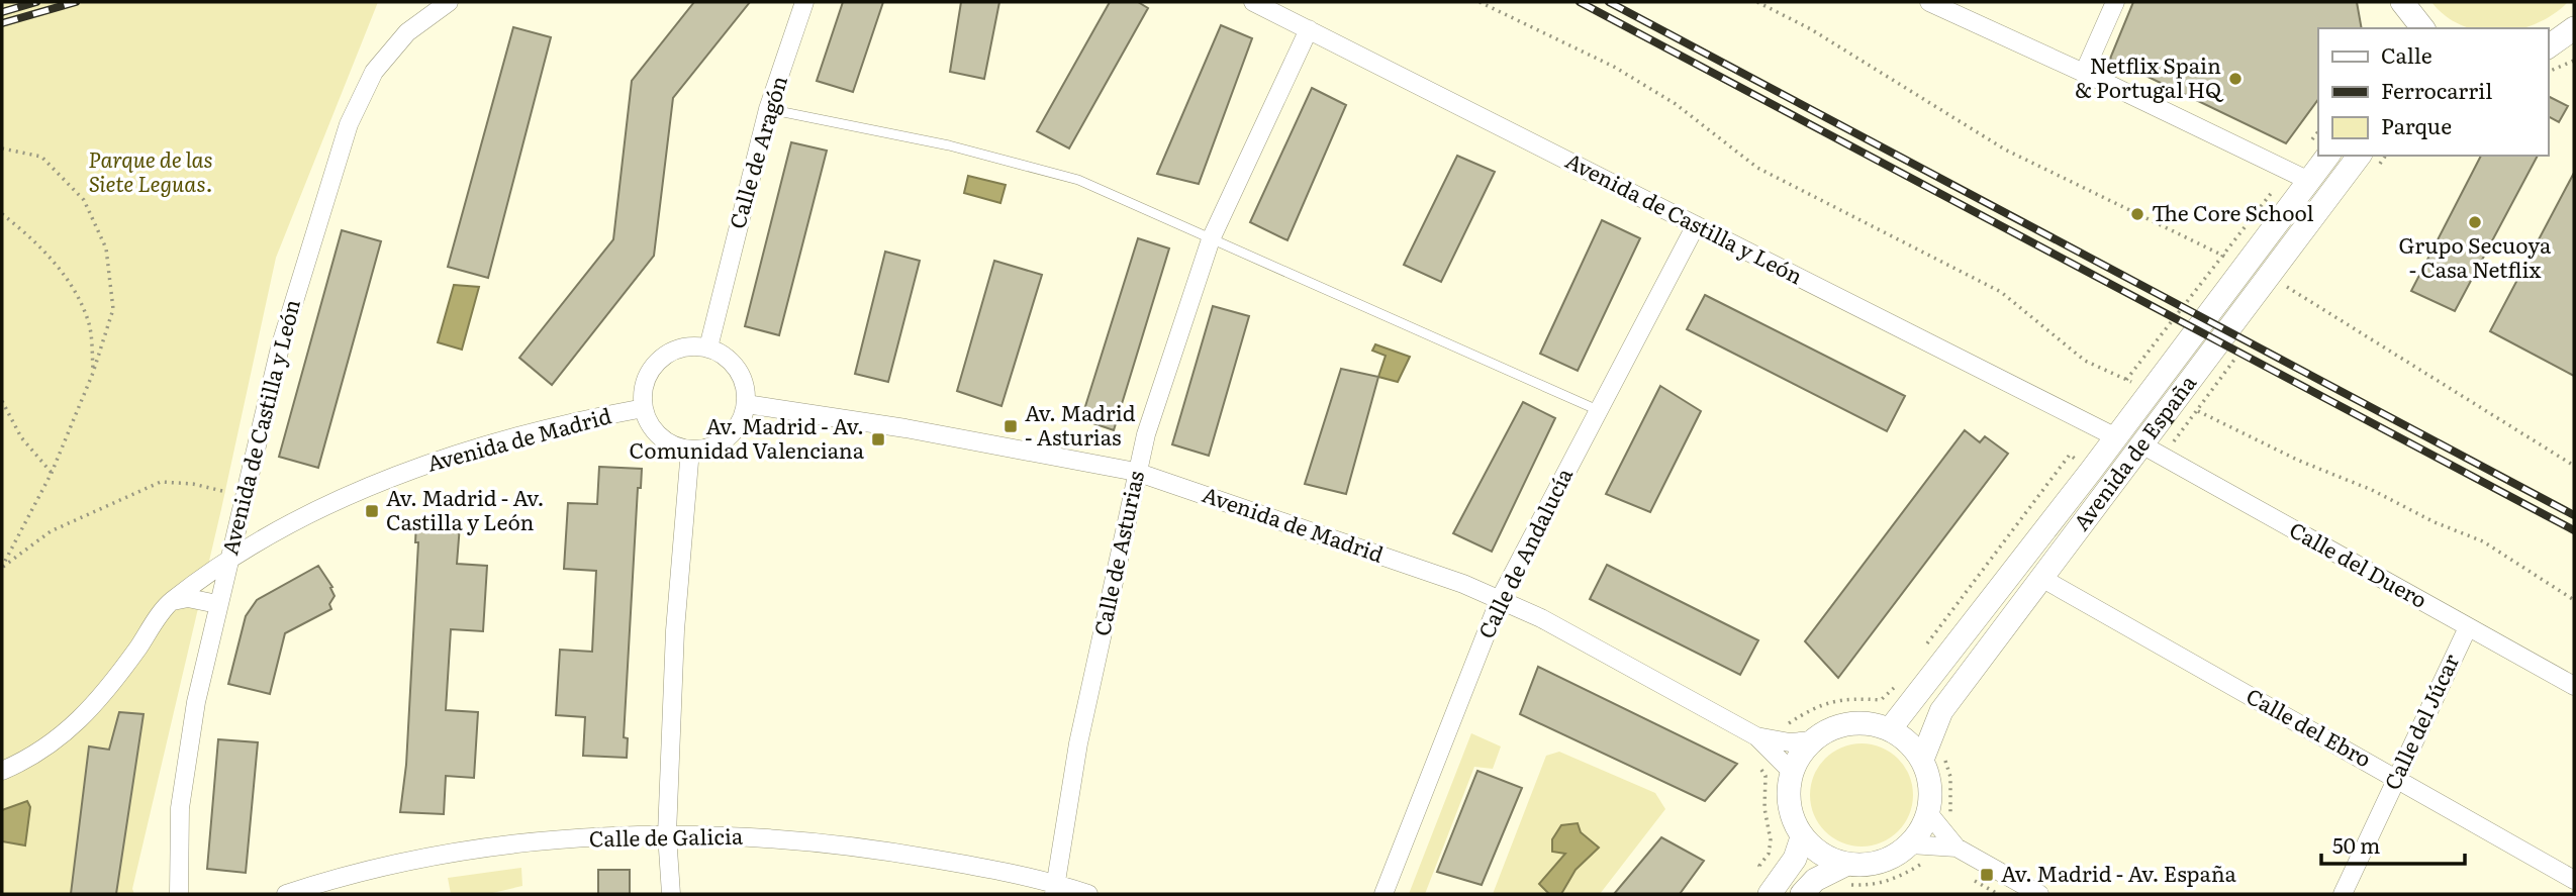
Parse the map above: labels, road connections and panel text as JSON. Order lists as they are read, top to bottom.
{
  "streets": {
    "street": [
      "Calle de Aragón",
      "Avenida de Castilla y León",
      "Avenida de Madrid",
      "Avenida de España",
      "Calle de Asturias",
      "Calle de Andalucía",
      "Calle del Duero",
      "Calle del Júcar",
      "Calle del Ebro",
      "Calle de Galicia"
    ]
  },
  "crossings": [
    ["Calle de Aragón", "Avenida de Madrid"],
    ["Avenida de Castilla y León", "Avenida de Madrid"],
    ["Avenida de Castilla y León", "Avenida de España"],
    ["Avenida de Castilla y León", "Calle de Asturias"],
    ["Avenida de Castilla y León", "Calle de Andalucía"],
    ["Avenida de Madrid", "Avenida de España"],
    ["Avenida de Madrid", "Calle de Asturias"],
    ["Avenida de Madrid", "Calle de Andalucía"],
    ["Avenida de España", "Calle del Duero"],
    ["Avenida de España", "Calle del Ebro"],
    ["Calle de Asturias", "Calle de Galicia"],
    ["Calle del Duero", "Calle del Júcar"],
    ["Calle del Júcar", "Calle del Ebro"]
  ],
  "parks": ["Parque de las Siete Leguas."],
  "places": {
    "other": ["Netflix Spain & Portugal HQ", "The Core School", "Grupo Secuoya - Casa Netflix"],
    "transit": [
      "Av. Madrid - Asturias",
      "Av. Madrid - Av. Comunidad Valenciana",
      "Av. Madrid - Av. Castilla y León",
      "Av. Madrid - Av. España"
    ]
  },
  "legend": ["Calle", "Ferrocarril", "Parque"],
  "scale_bar": "50 m"
}
